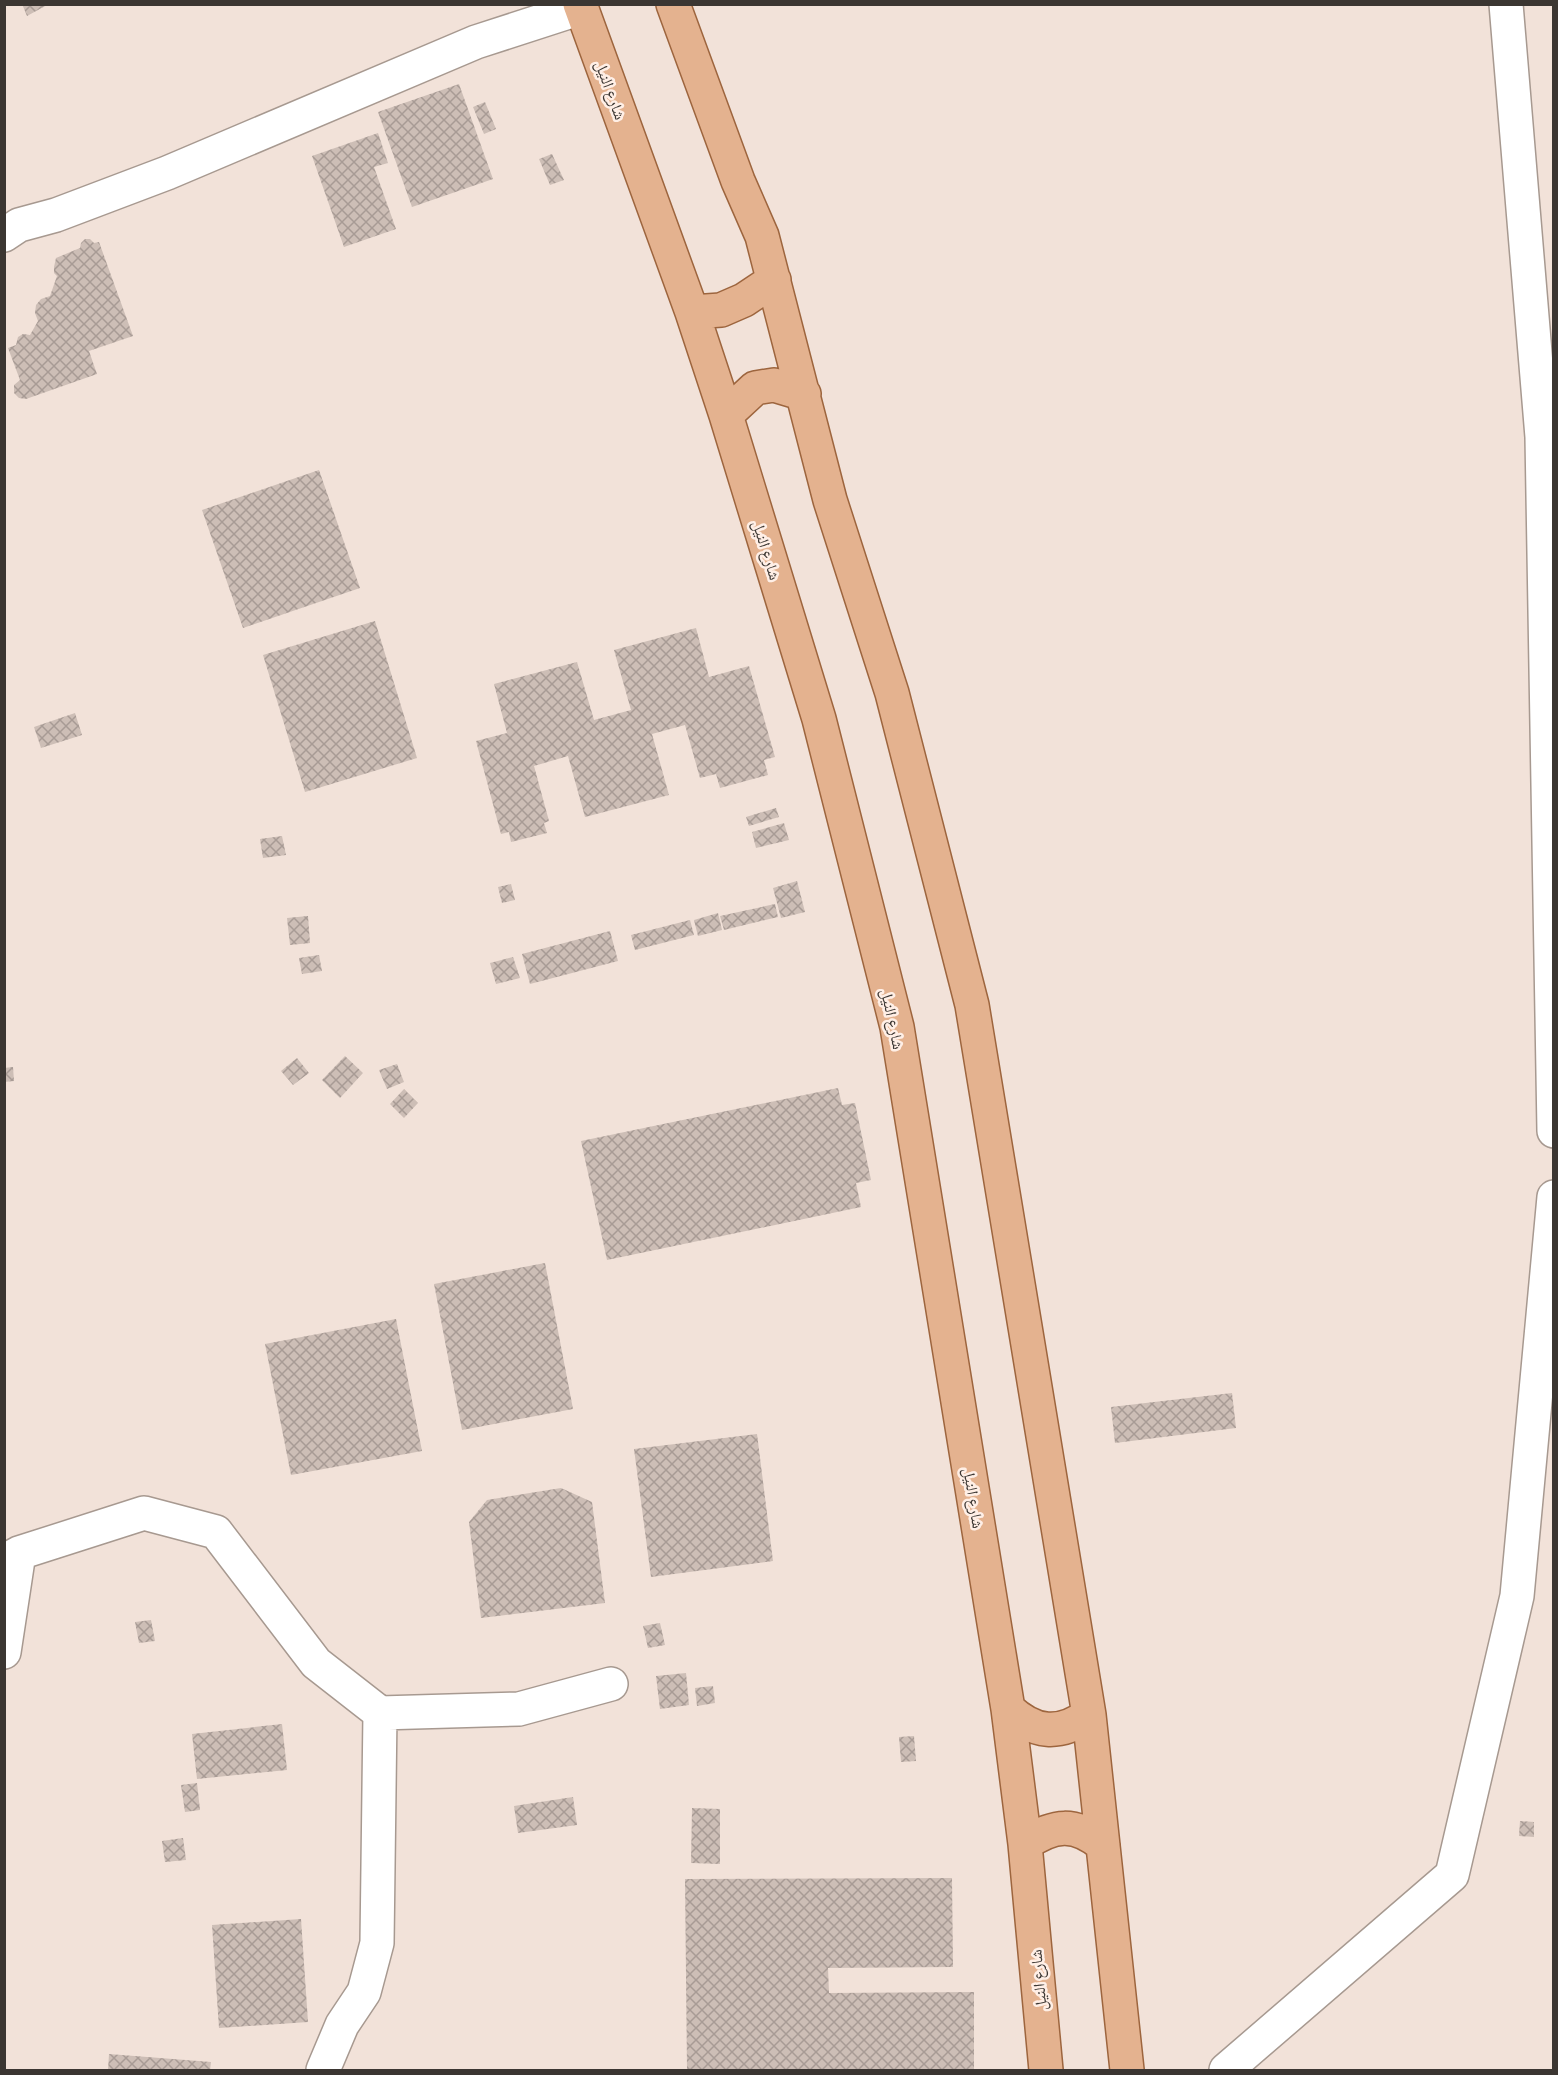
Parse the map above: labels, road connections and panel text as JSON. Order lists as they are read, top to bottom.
{
  "streets": {
    "main road": ["شارع النيل"]
  }
}
